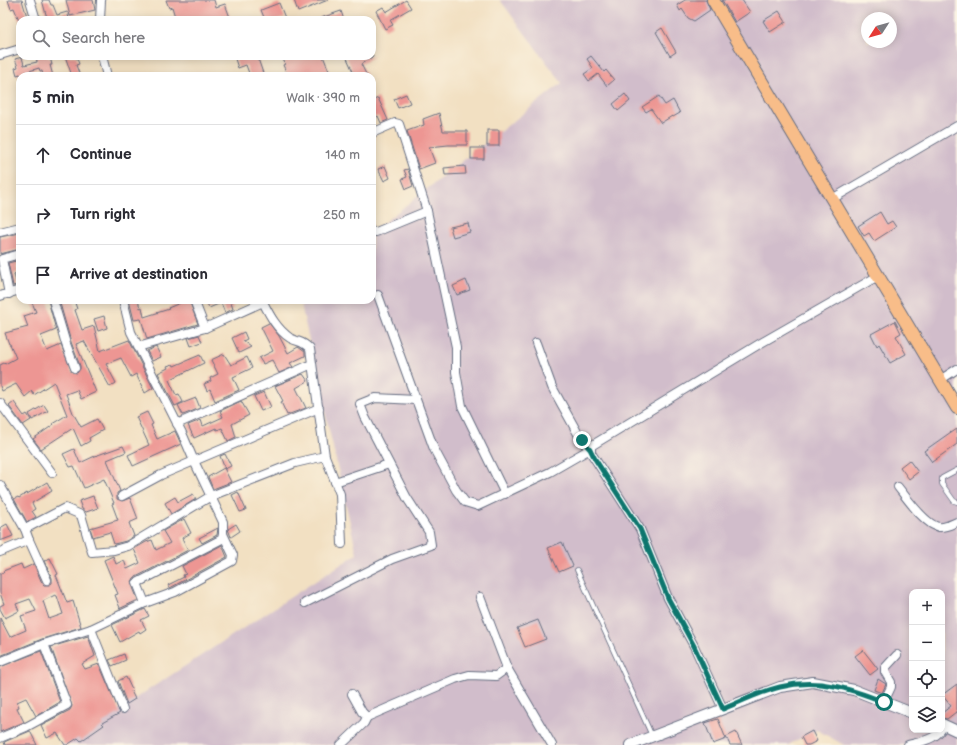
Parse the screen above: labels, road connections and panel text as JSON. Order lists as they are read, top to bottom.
{
  "north": "bottom left",
  "page": {
    "search": "Search here",
    "heading": ["5 min", "Walk · 390 m"],
    "list": [
      ["Continue", "140 m"],
      ["Turn right", "250 m"],
      "Arrive at destination"
    ],
    "map_buttons": ["+", "−"]
  }
}
